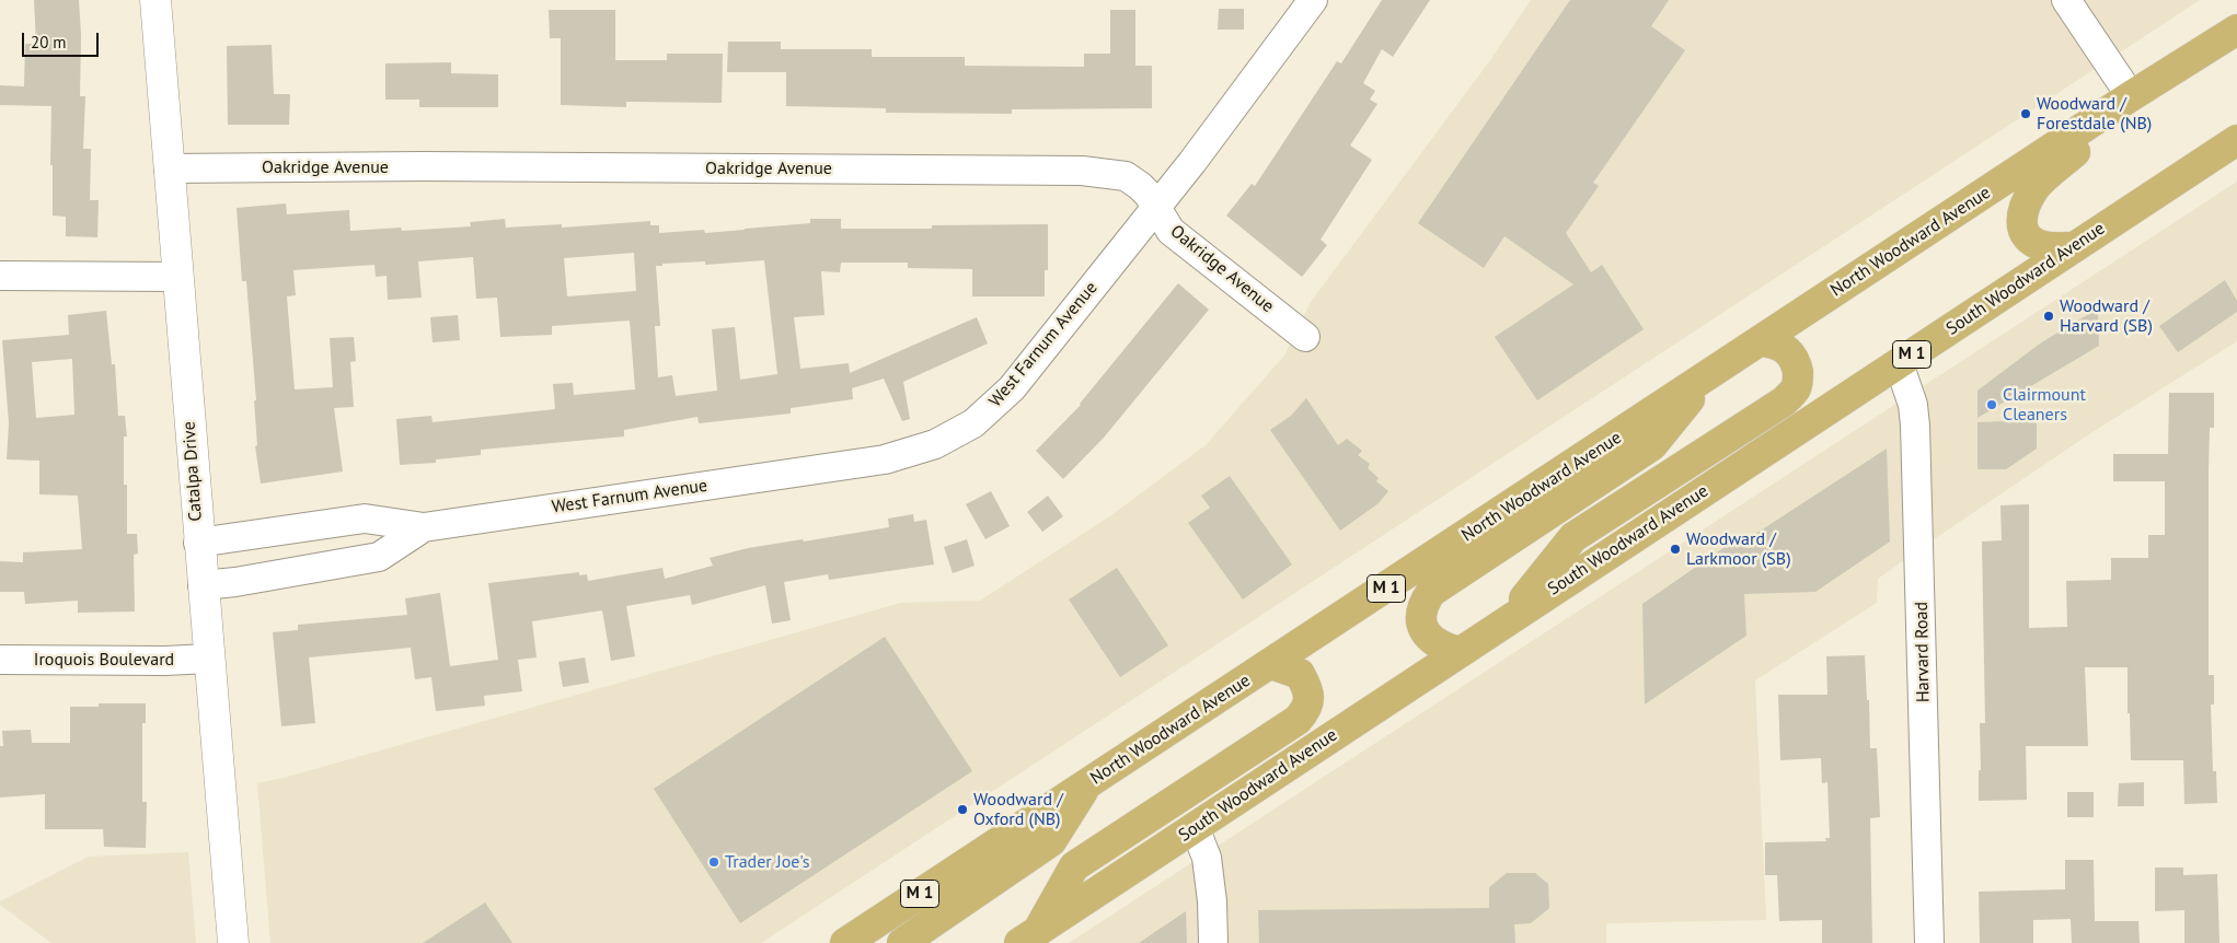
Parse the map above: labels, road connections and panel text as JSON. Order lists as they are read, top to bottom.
{
  "streets": {
    "main road": ["North Woodward Avenue", "South Woodward Avenue", "M 1"],
    "street": [
      "Oakridge Avenue",
      "West Farnum Avenue",
      "Catalpa Drive",
      "Harvard Road",
      "Iroquois Boulevard"
    ]
  },
  "crossings": [
    ["Oakridge Avenue", "West Farnum Avenue"],
    ["Oakridge Avenue", "Catalpa Drive"],
    ["South Woodward Avenue", "Harvard Road"],
    ["West Farnum Avenue", "Catalpa Drive"],
    ["Catalpa Drive", "Iroquois Boulevard"]
  ],
  "places": [
    "Woodward / Forestdale (NB)",
    "Woodward / Harvard (SB)",
    "Clairmount Cleaners",
    "Woodward / Larkmoor (SB)",
    "Woodward / Oxford (NB)",
    "Trader Joe's"
  ],
  "scale_bar": "20 m"
}
